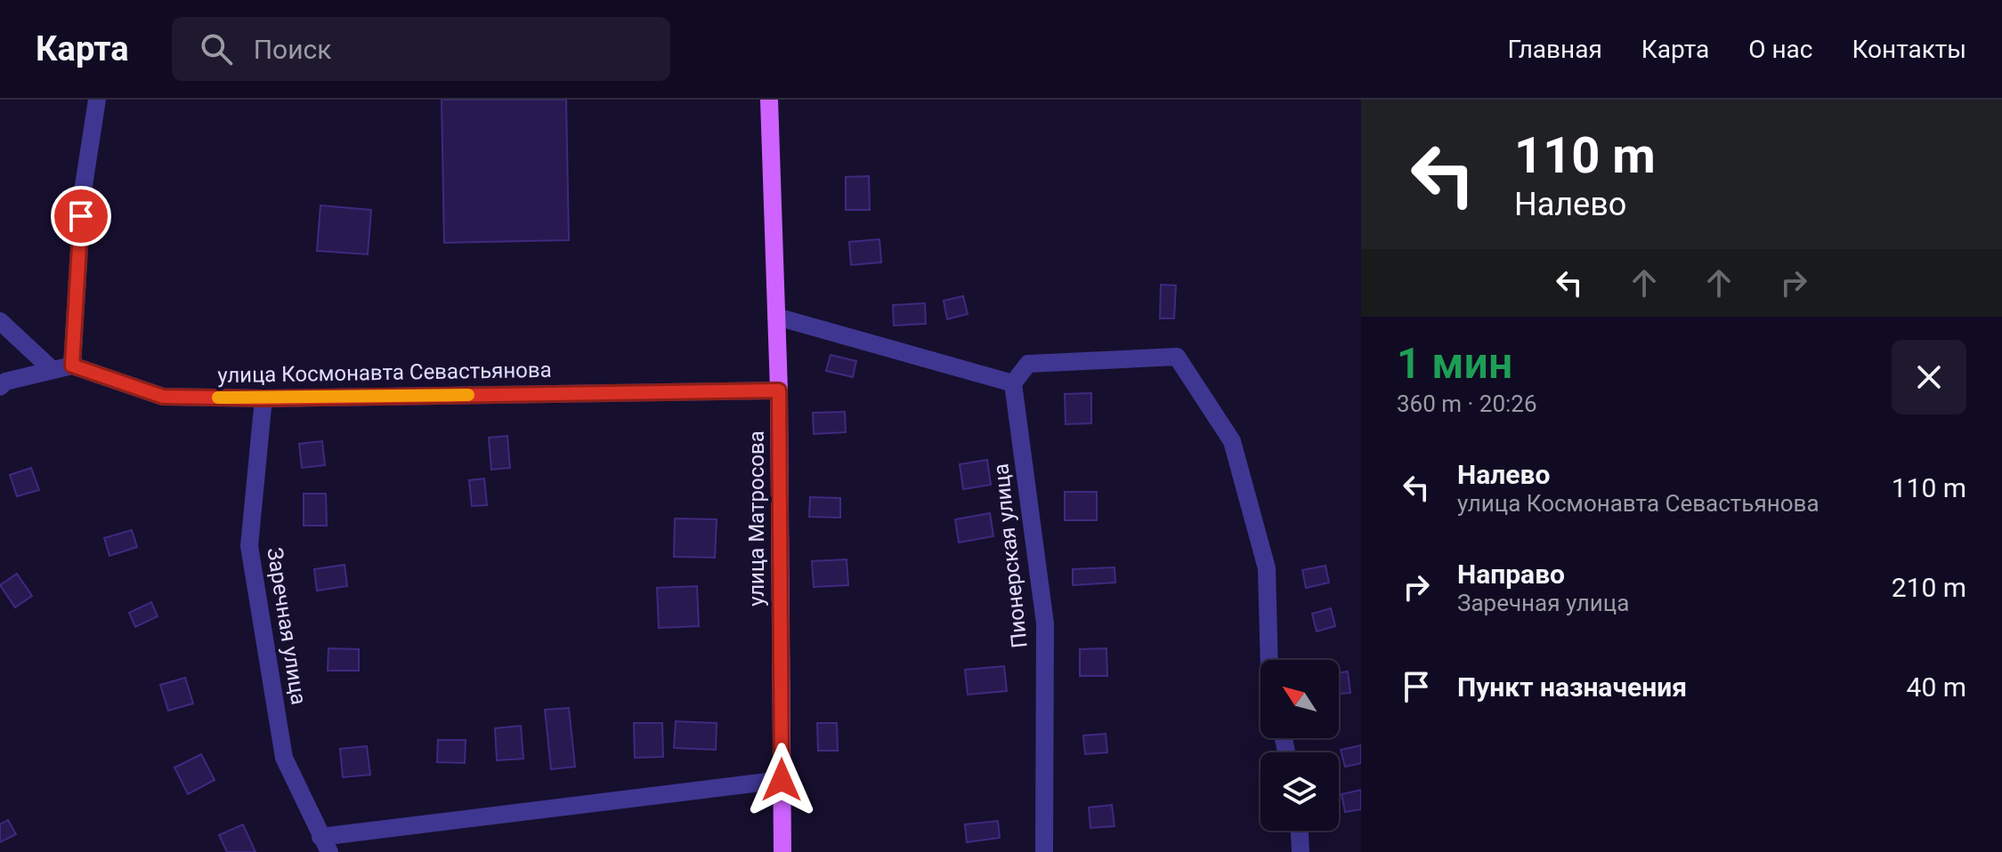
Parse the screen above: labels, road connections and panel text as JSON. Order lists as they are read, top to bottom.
{
  "streets": {
    "main road": ["улица Матросова"],
    "street": ["улица Космонавта Севастьянова", "Пионерская улица", "Заречная улица"]
  },
  "crossings": [
    ["улица Космонавта Севастьянова", "улица Матросова"],
    ["улица Космонавта Севастьянова", "Заречная улица"]
  ],
  "north": "top left",
  "page": {
    "header": "Карта",
    "search": "Поиск",
    "nav": [
      "Главная",
      "Карта",
      "О нас",
      "Контакты"
    ],
    "turn": ["110 m", "Налево"],
    "heading": ["1 мин", "360 m · 20:26"],
    "list": [
      {
        "name": "Налево",
        "note": "улица Космонавта Севастьянова",
        "value": "110 m"
      },
      {
        "name": "Направо",
        "note": "Заречная улица",
        "value": "210 m"
      },
      {
        "name": "Пункт назначения",
        "value": "40 m"
      }
    ]
  }
}
